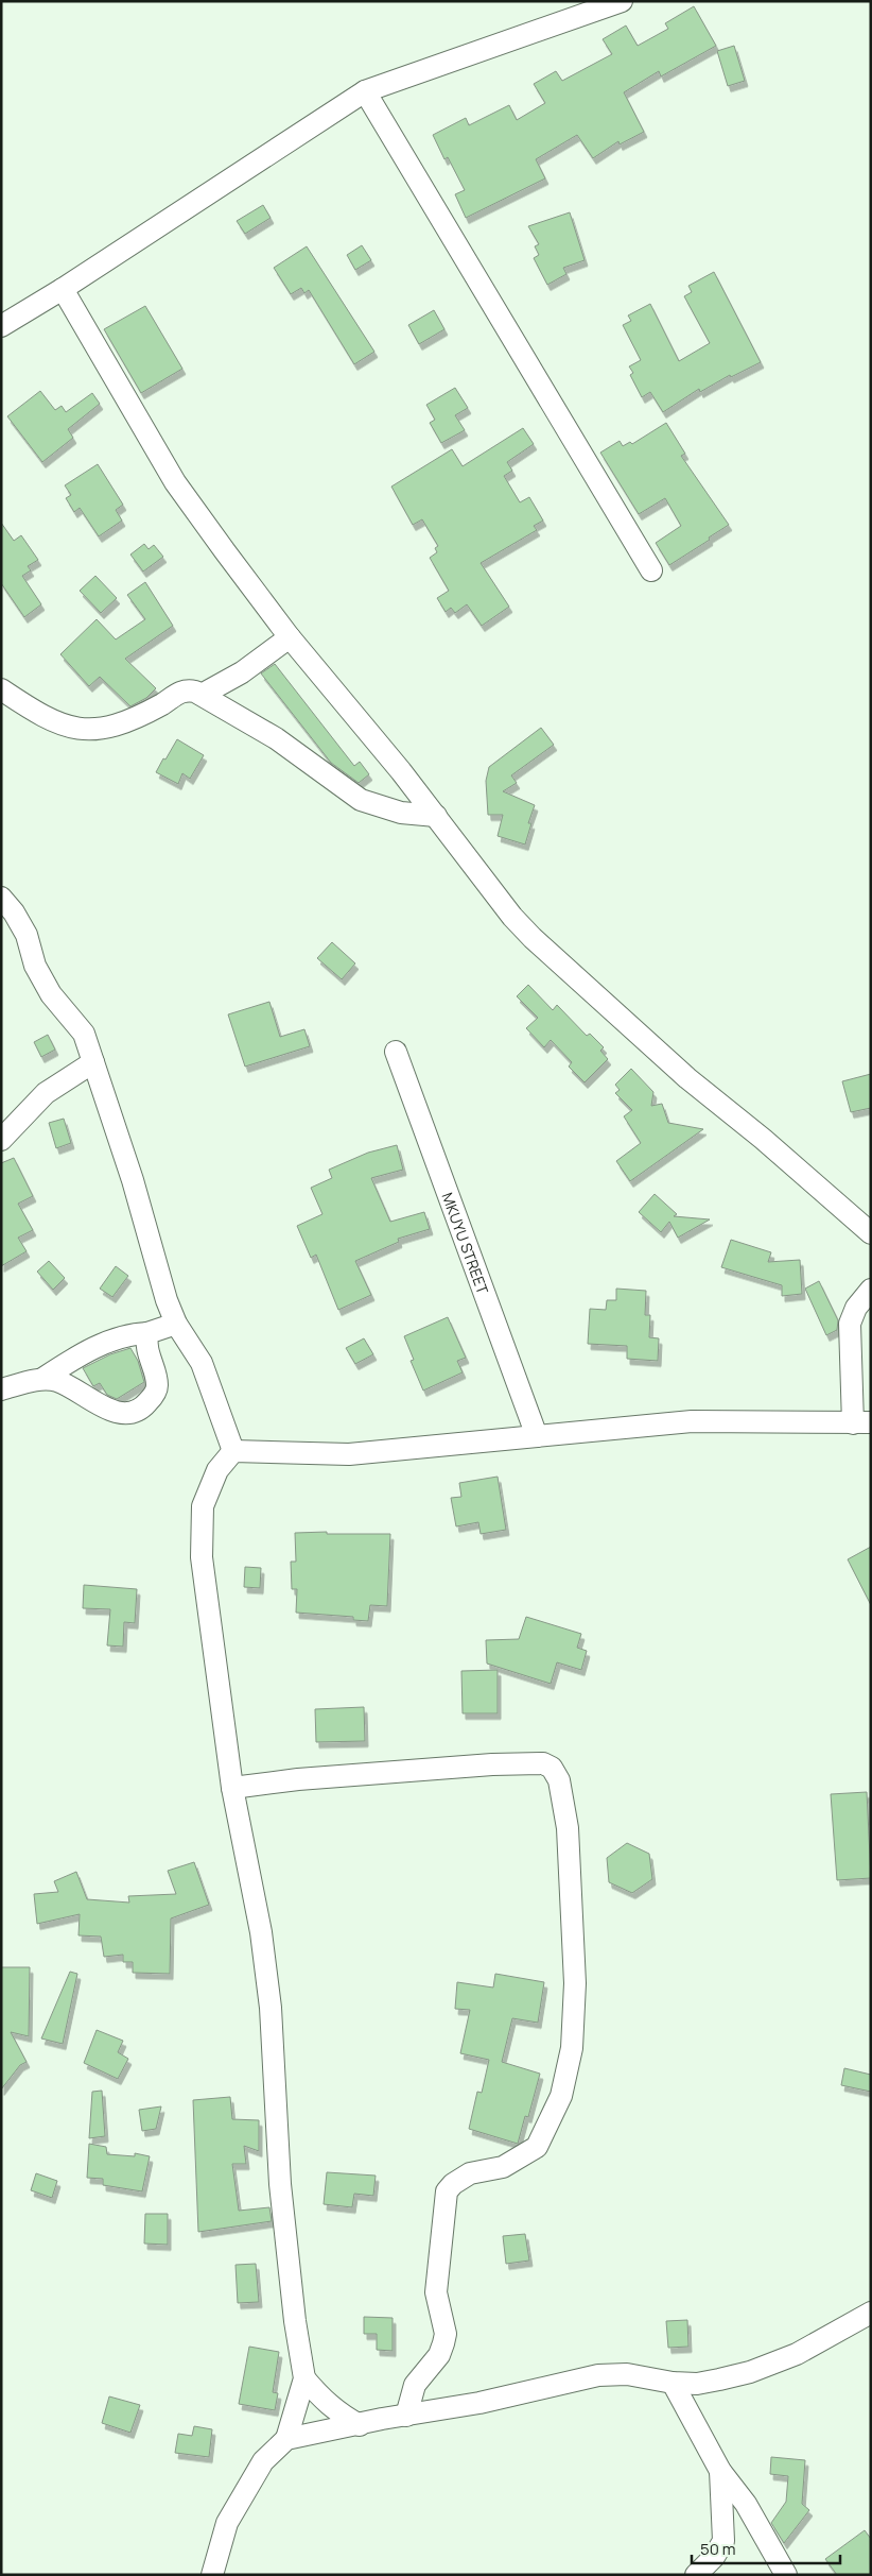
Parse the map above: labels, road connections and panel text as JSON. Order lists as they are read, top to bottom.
{
  "streets": {
    "street": ["MKUYU STREET"]
  },
  "scale_bar": "50 m"
}
